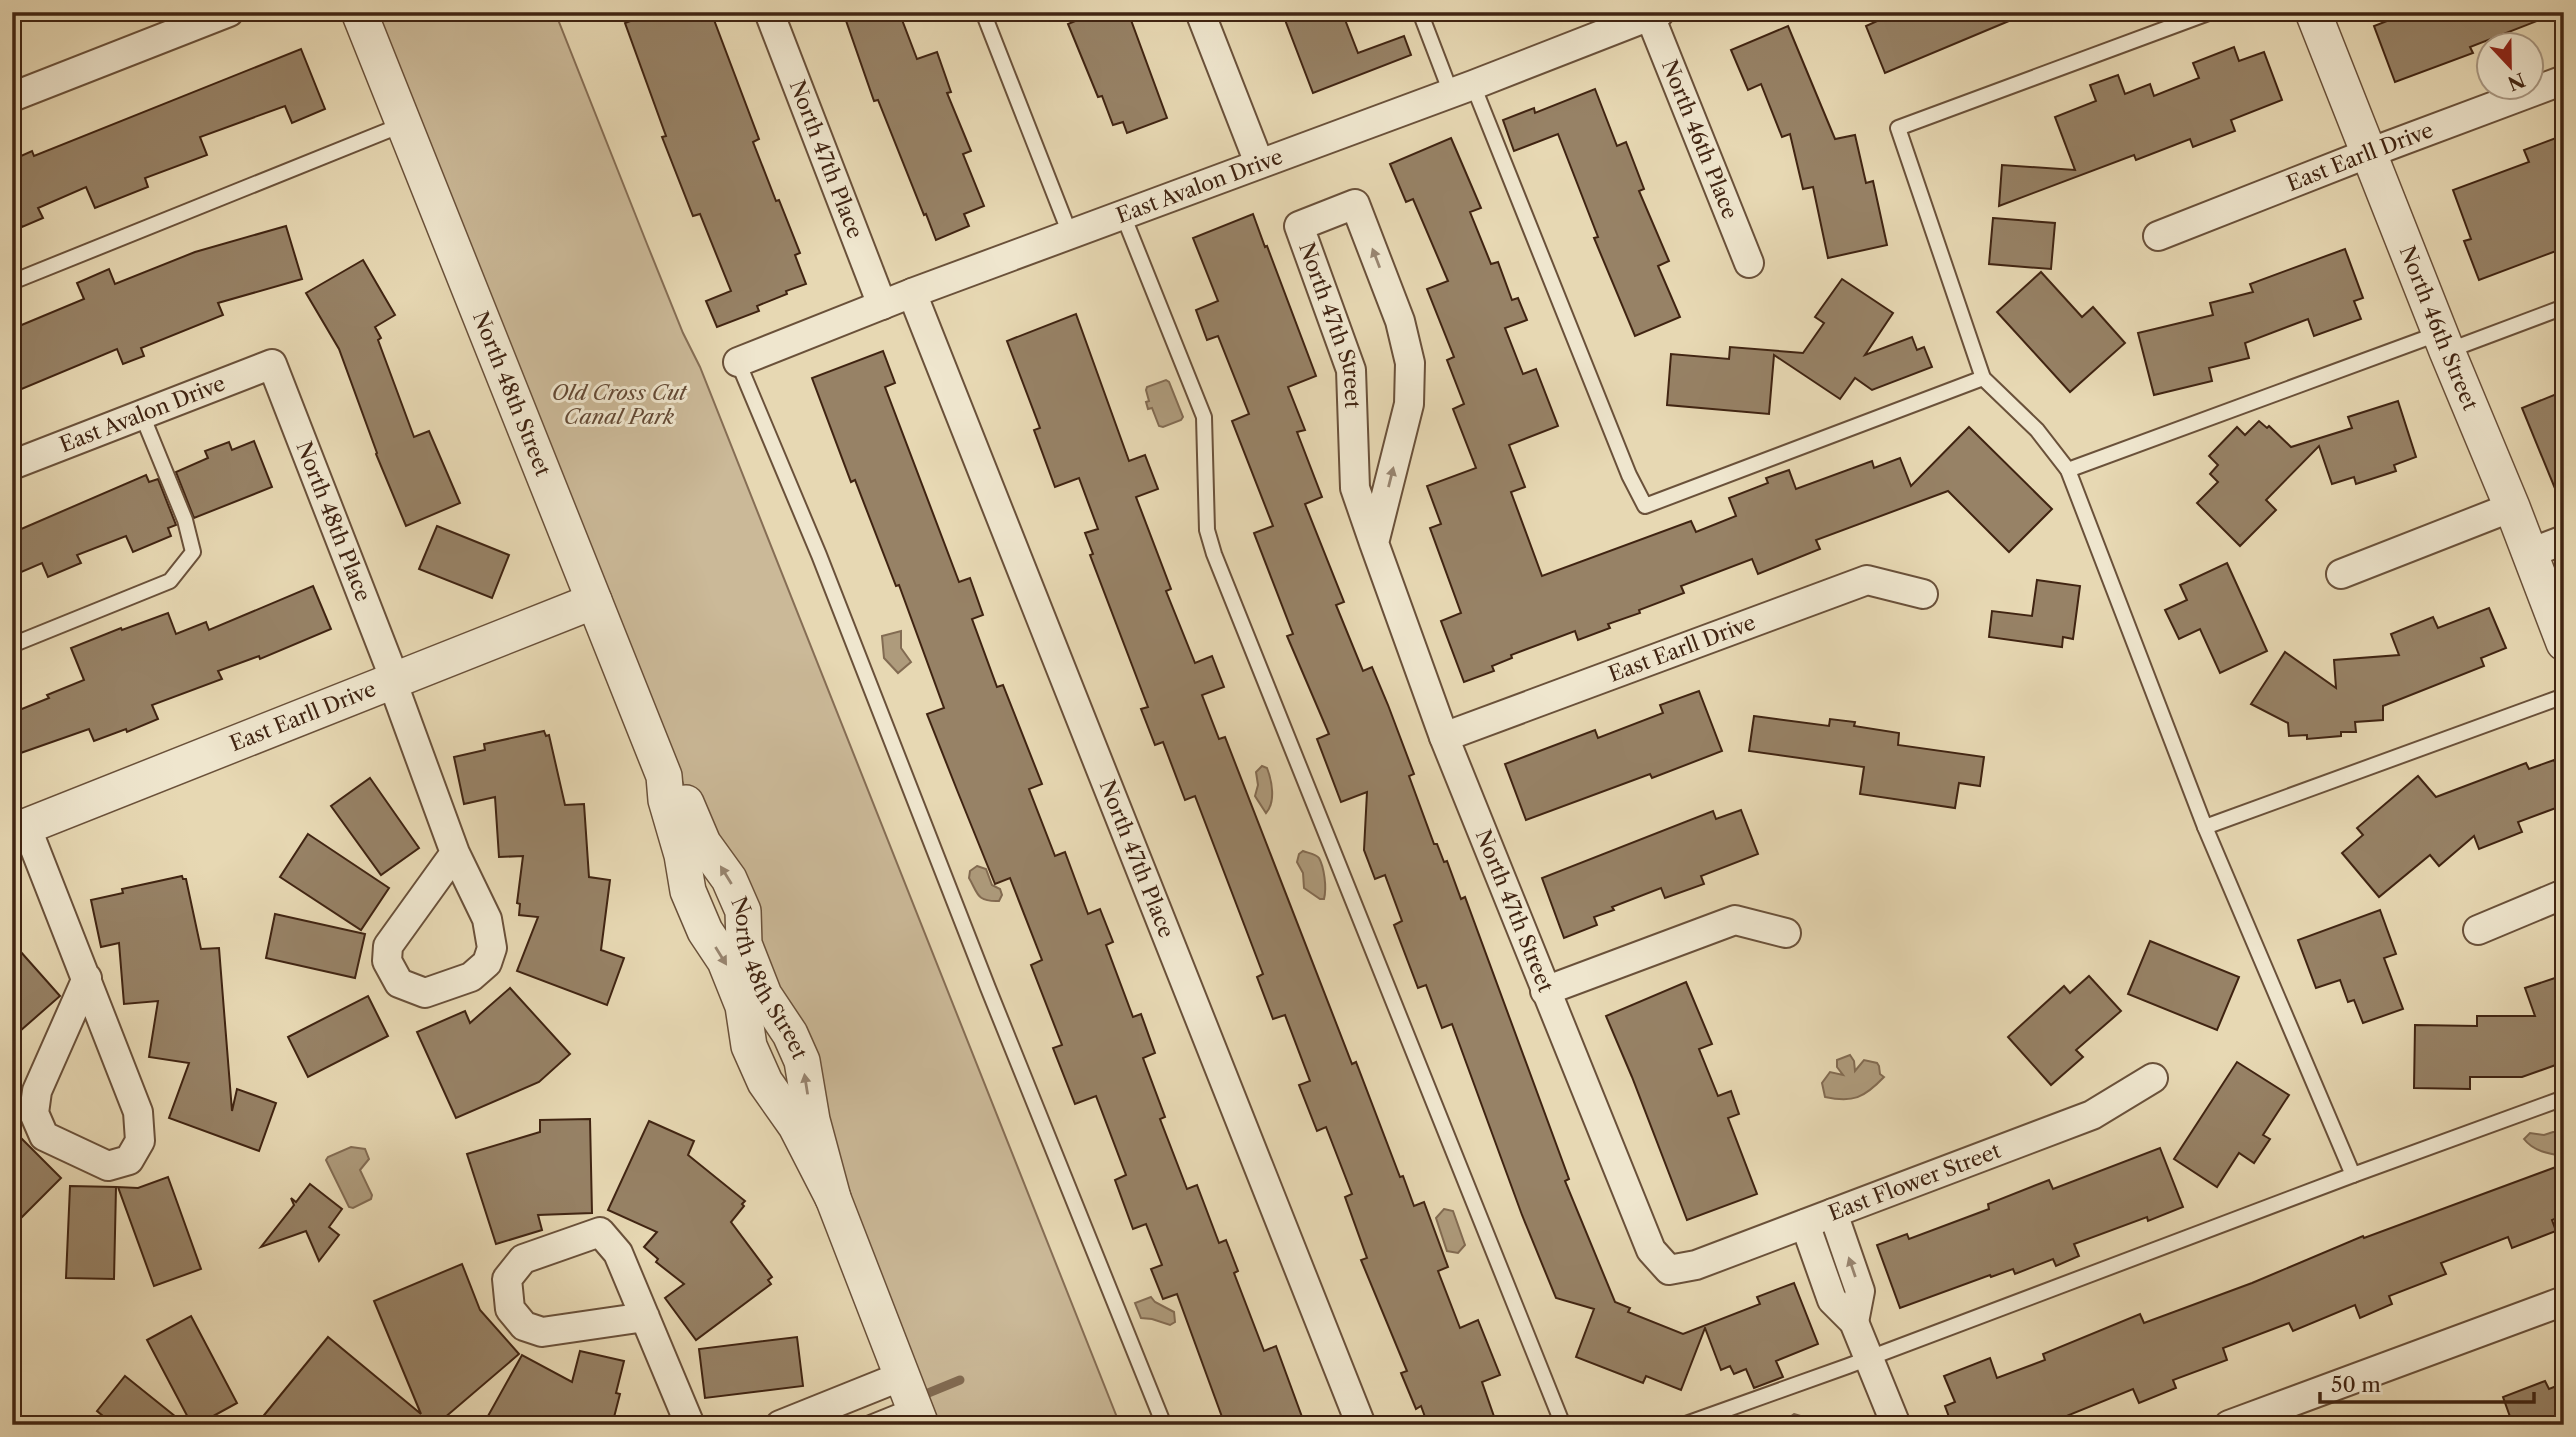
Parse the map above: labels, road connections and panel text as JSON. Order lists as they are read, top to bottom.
{
  "streets": {
    "street": [
      "North 46th Place",
      "East Earll Drive",
      "North 47th Place",
      "East Avalon Drive",
      "North 47th Street",
      "North 46th Street",
      "North 48th Street",
      "North 48th Place",
      "East Flower Street"
    ]
  },
  "crossings": [
    ["North 46th Place", "East Avalon Drive"],
    ["East Earll Drive", "North 47th Street"],
    ["East Earll Drive", "North 46th Street"],
    ["East Earll Drive", "North 48th Street"],
    ["East Earll Drive", "North 48th Place"],
    ["North 47th Place", "East Avalon Drive"],
    ["East Avalon Drive", "North 48th Place"],
    ["North 47th Street", "East Flower Street"]
  ],
  "parks": ["Old Cross Cut Canal Park"],
  "scale_bar": "50 m",
  "north": "bottom"
}
